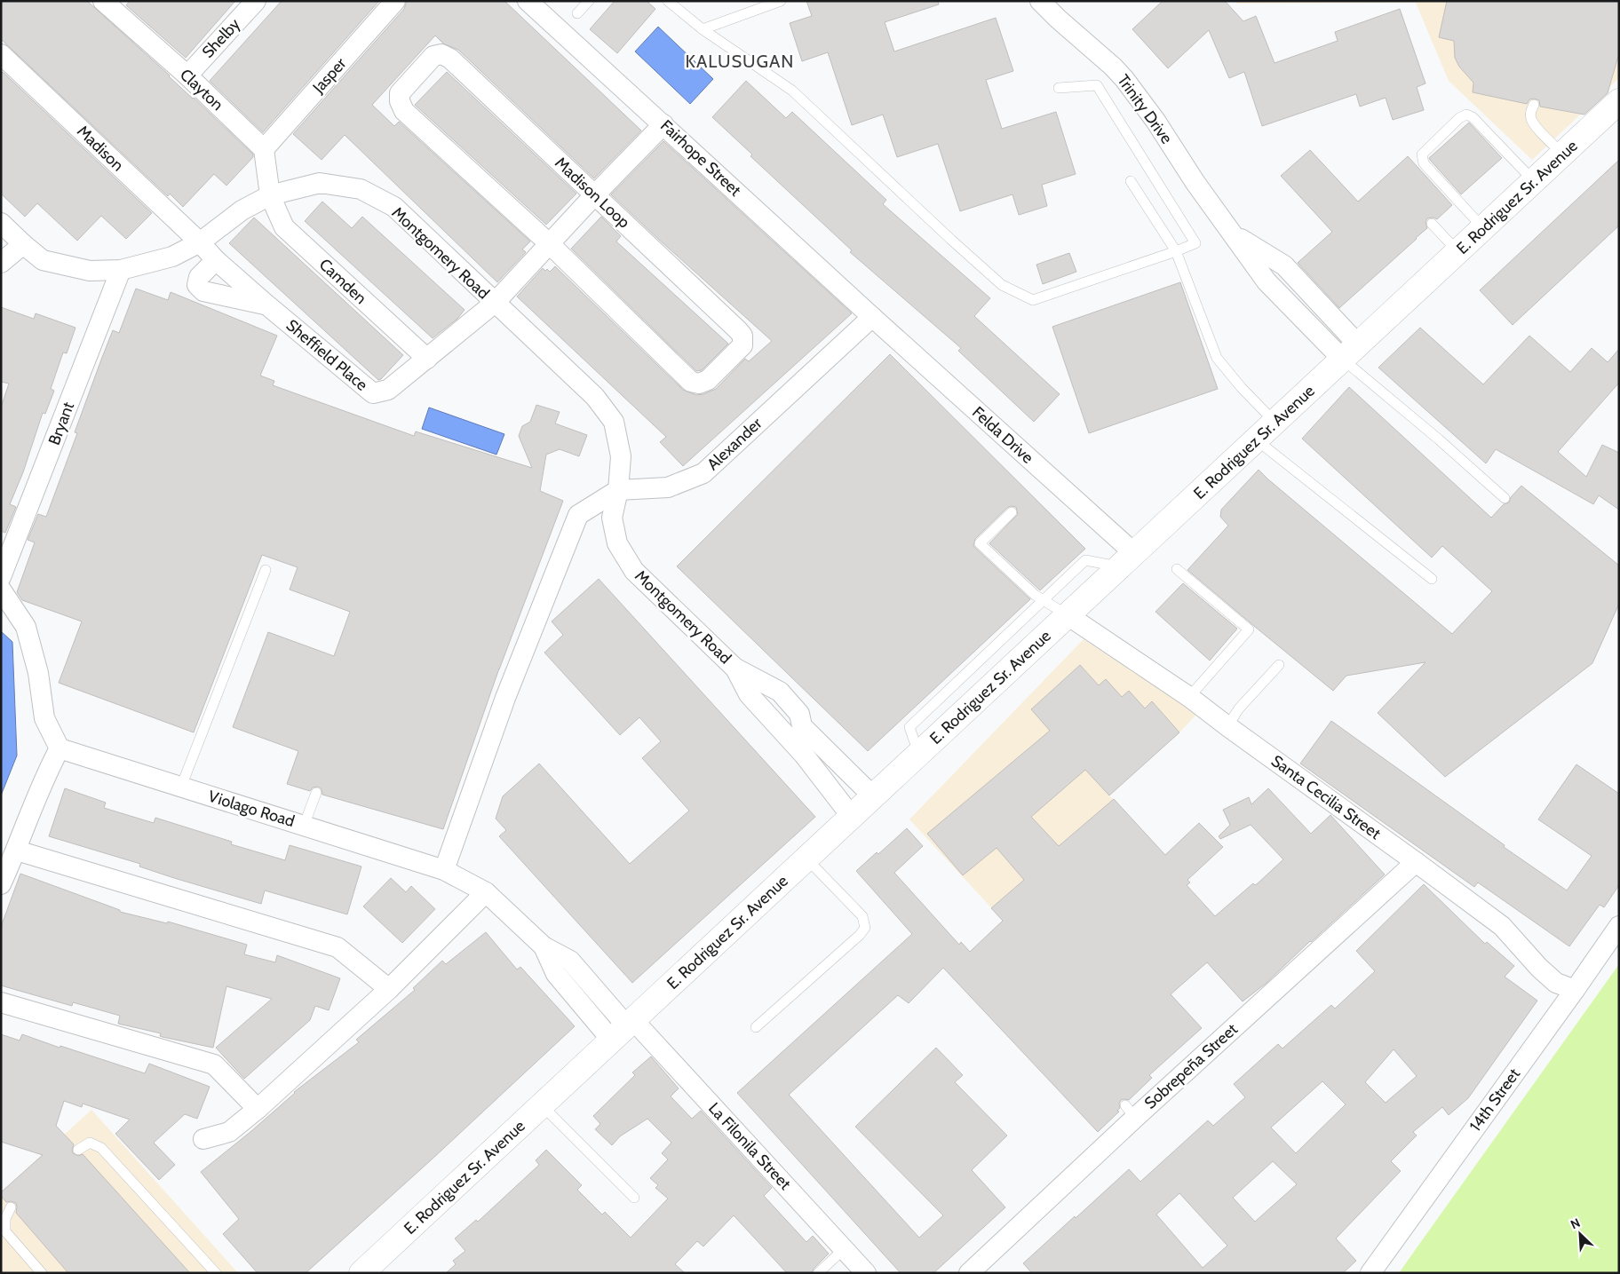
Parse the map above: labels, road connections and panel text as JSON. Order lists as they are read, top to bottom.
{
  "streets": {
    "main road": ["E. Rodriguez Sr. Avenue"],
    "street": [
      "Shelby",
      "Jasper",
      "Clayton",
      "Trinity Drive",
      "Madison",
      "Fairhope Street",
      "Madison Loop",
      "Montgomery Road",
      "Camden",
      "Sheffield Place",
      "Bryant",
      "Felda Drive",
      "Alexander",
      "Santa Cecilia Street",
      "Violago Road",
      "Sobrepeña Street",
      "14th Street",
      "La Filonila Street"
    ]
  },
  "crossings": [
    ["Shelby", "Clayton"],
    ["Jasper", "Clayton"],
    ["Trinity Drive", "E. Rodriguez Sr. Avenue"],
    ["Madison", "Montgomery Road"],
    ["Madison", "Sheffield Place"],
    ["Fairhope Street", "Montgomery Road"],
    ["Fairhope Street", "Felda Drive"],
    ["Fairhope Street", "Alexander"],
    ["Madison Loop", "Montgomery Road"],
    ["E. Rodriguez Sr. Avenue", "Montgomery Road"],
    ["E. Rodriguez Sr. Avenue", "Felda Drive"],
    ["E. Rodriguez Sr. Avenue", "Santa Cecilia Street"],
    ["E. Rodriguez Sr. Avenue", "Violago Road"],
    ["E. Rodriguez Sr. Avenue", "La Filonila Street"],
    ["Montgomery Road", "Camden"],
    ["Montgomery Road", "Sheffield Place"],
    ["Montgomery Road", "Bryant"],
    ["Montgomery Road", "Alexander"],
    ["Camden", "Sheffield Place"],
    ["Felda Drive", "Alexander"],
    ["Alexander", "Violago Road"],
    ["Santa Cecilia Street", "Sobrepeña Street"],
    ["Santa Cecilia Street", "14th Street"],
    ["Violago Road", "La Filonila Street"]
  ],
  "districts": ["KALUSUGAN"],
  "north": "top left"
}
